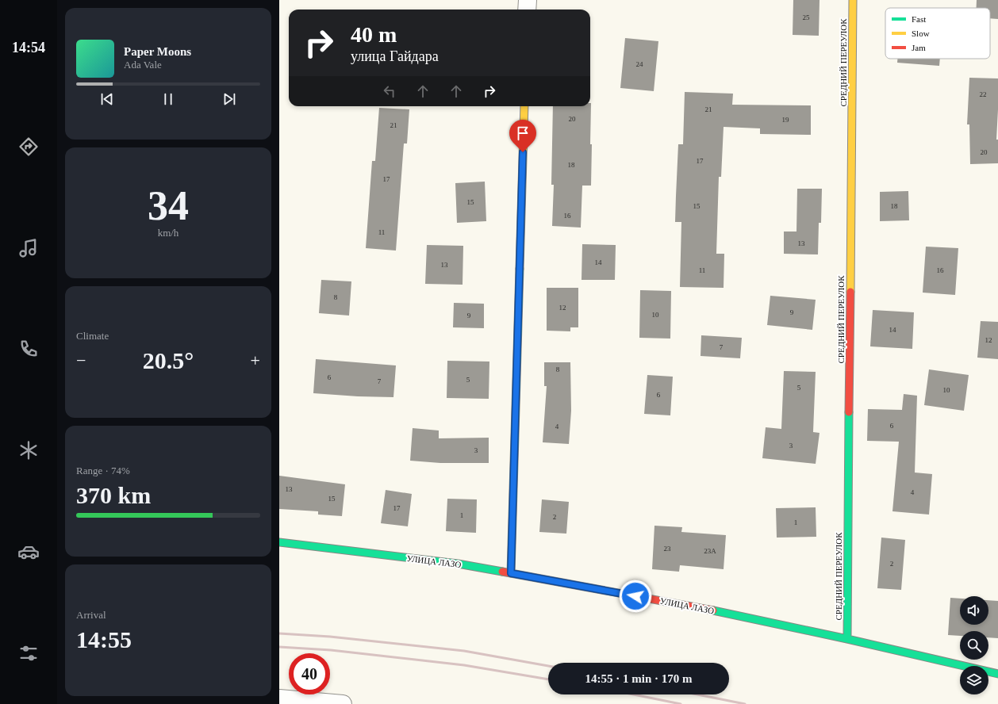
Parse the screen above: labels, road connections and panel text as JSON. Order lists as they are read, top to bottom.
{
  "streets": {
    "street": ["СРЕДНИЙ ПЕРЕУЛОК", "УЛИЦА ЛАЗО"]
  },
  "crossings": [
    ["СРЕДНИЙ ПЕРЕУЛОК", "УЛИЦА ЛАЗО"]
  ],
  "house_numbers": [
    "25",
    "24",
    "22",
    "21",
    "20",
    "19",
    "21",
    "20",
    "17",
    "18",
    "17",
    "15",
    "15",
    "18",
    "16",
    "11",
    "13",
    "14",
    "13",
    "11",
    "16",
    "8",
    "12",
    "9",
    "10",
    "9",
    "14",
    "12",
    "7",
    "8",
    "6",
    "5",
    "7",
    "5",
    "10",
    "6",
    "6",
    "4",
    "3",
    "3",
    "13",
    "4",
    "15",
    "17",
    "1",
    "2",
    "1",
    "23",
    "23А",
    "2"
  ],
  "legend": ["Fast", "Slow", "Jam"],
  "page": {
    "tabs": "14:54",
    "turn": ["40 m", "улица Гайдара"],
    "song": ["Paper Moons", "Ada Vale"],
    "tile": [
      ["34", "km/h"],
      "Climate",
      ["Range · 74%", "370 km"],
      ["Arrival", "14:55"]
    ],
    "heat": ["−", "20.5°", "+"],
    "limit": "40",
    "trip": "14:55 · 1 min · 170 m"
  }
}
